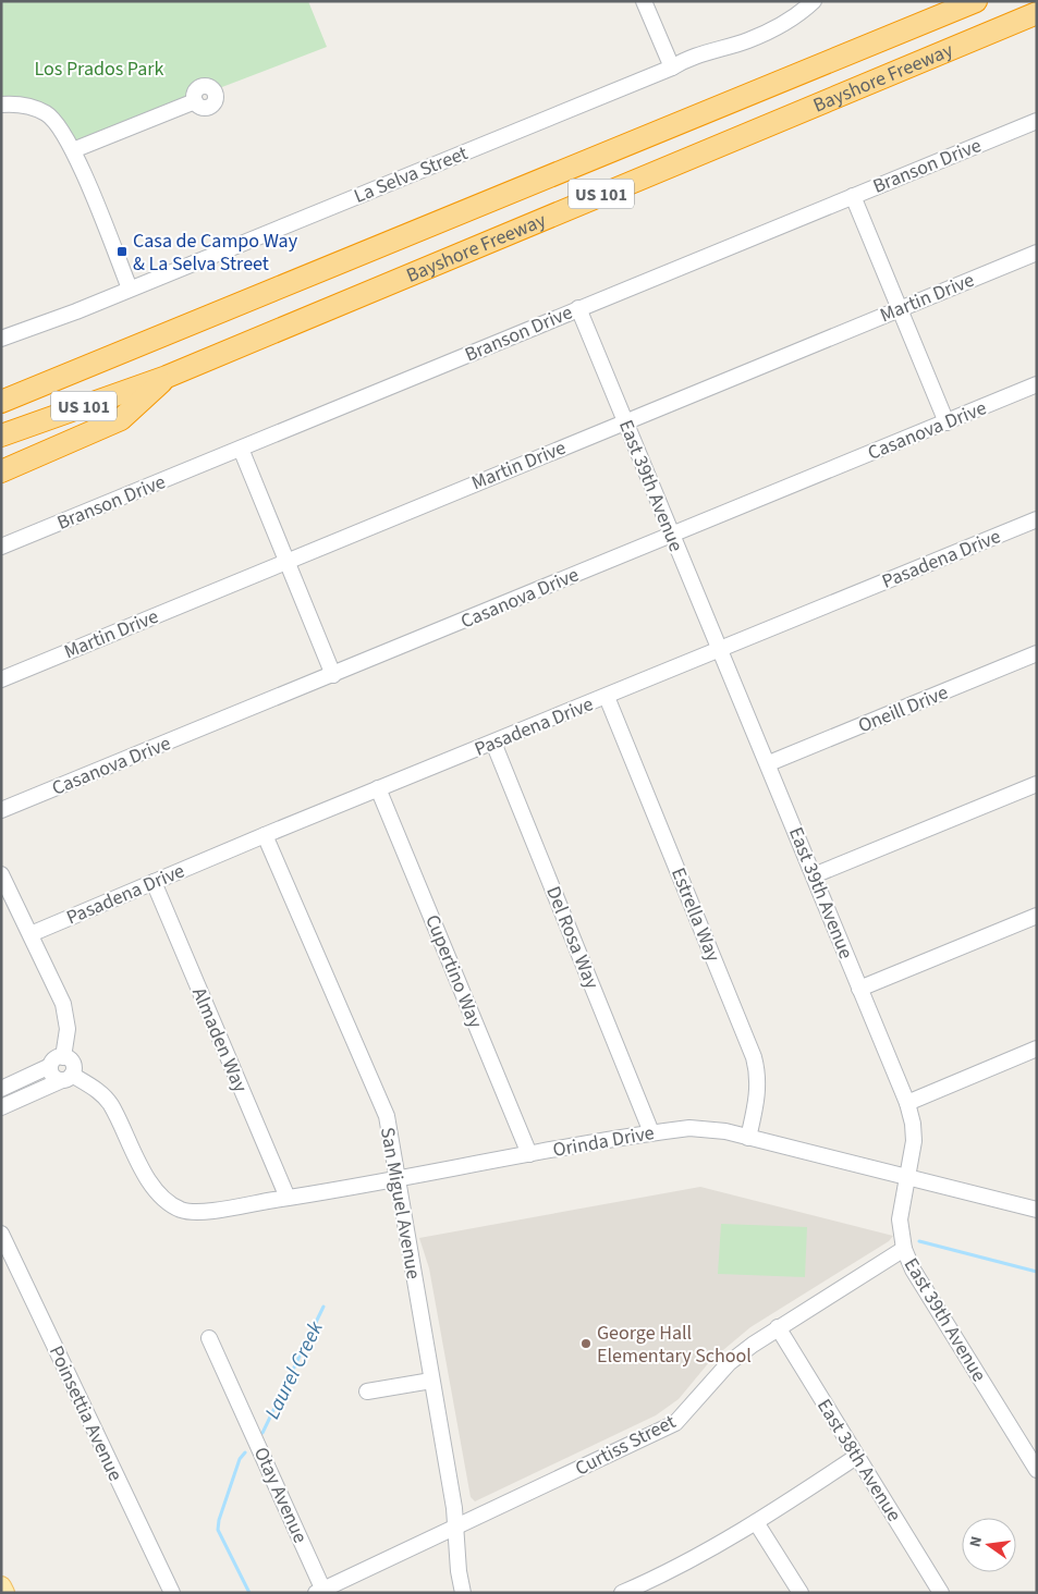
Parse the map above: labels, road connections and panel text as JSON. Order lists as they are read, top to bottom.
{
  "streets": {
    "highway": ["Bayshore Freeway", "US 101"],
    "street": [
      "Branson Drive",
      "La Selva Street",
      "Martin Drive",
      "Casanova Drive",
      "East 39th Avenue",
      "Pasadena Drive",
      "Oneill Drive",
      "Estrella Way",
      "Del Rosa Way",
      "Cupertino Way",
      "Almaden Way",
      "Orinda Drive",
      "San Miguel Avenue",
      "Poinsettia Avenue",
      "Curtiss Street",
      "East 38th Avenue",
      "Otay Avenue"
    ]
  },
  "crossings": [
    ["Branson Drive", "East 39th Avenue"],
    ["Martin Drive", "East 39th Avenue"],
    ["Casanova Drive", "East 39th Avenue"],
    ["East 39th Avenue", "Pasadena Drive"],
    ["East 39th Avenue", "Oneill Drive"],
    ["East 39th Avenue", "Orinda Drive"],
    ["East 39th Avenue", "Curtiss Street"],
    ["Pasadena Drive", "Estrella Way"],
    ["Pasadena Drive", "Del Rosa Way"],
    ["Pasadena Drive", "Cupertino Way"],
    ["Pasadena Drive", "Almaden Way"],
    ["Pasadena Drive", "San Miguel Avenue"],
    ["Estrella Way", "Orinda Drive"],
    ["Del Rosa Way", "Orinda Drive"],
    ["Cupertino Way", "Orinda Drive"],
    ["Almaden Way", "Orinda Drive"],
    ["Orinda Drive", "San Miguel Avenue"],
    ["San Miguel Avenue", "Curtiss Street"],
    ["Curtiss Street", "East 38th Avenue"],
    ["Curtiss Street", "Otay Avenue"]
  ],
  "water": ["Laurel Creek"],
  "parks": ["Los Prados Park"],
  "places": {
    "transit": ["Casa de Campo Way & La Selva Street"],
    "other": ["George Hall Elementary School"]
  },
  "north": "left"
}
